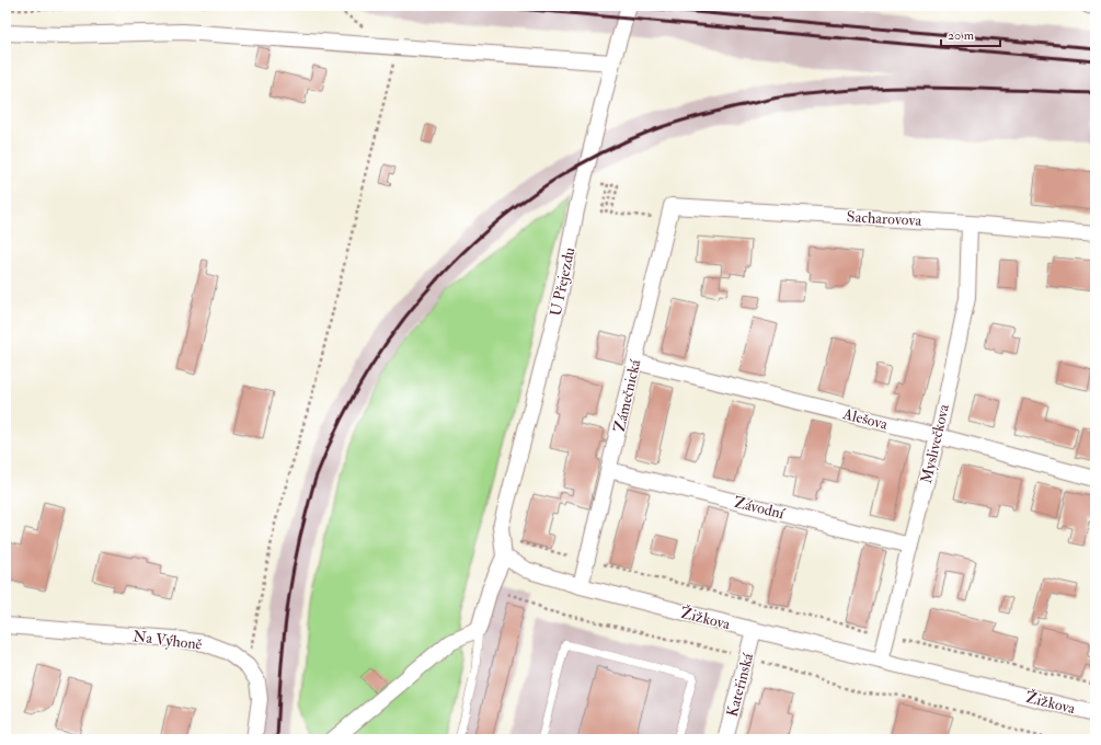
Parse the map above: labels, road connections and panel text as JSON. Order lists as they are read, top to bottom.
{
  "streets": {
    "street": [
      "Sacharovova",
      "U Přejezdu",
      "Zámečnická",
      "Alešova",
      "Myslivečkova",
      "Závodní",
      "Žižkova",
      "Na Výhoně",
      "Kateřinská"
    ]
  },
  "crossings": [
    ["Sacharovova", "Zámečnická"],
    ["Sacharovova", "Myslivečkova"],
    ["U Přejezdu", "Žižkova"],
    ["Zámečnická", "Alešova"],
    ["Zámečnická", "Závodní"],
    ["Zámečnická", "Žižkova"],
    ["Alešova", "Myslivečkova"],
    ["Myslivečkova", "Závodní"],
    ["Myslivečkova", "Žižkova"],
    ["Žižkova", "Kateřinská"]
  ],
  "scale_bar": "20 m"
}
